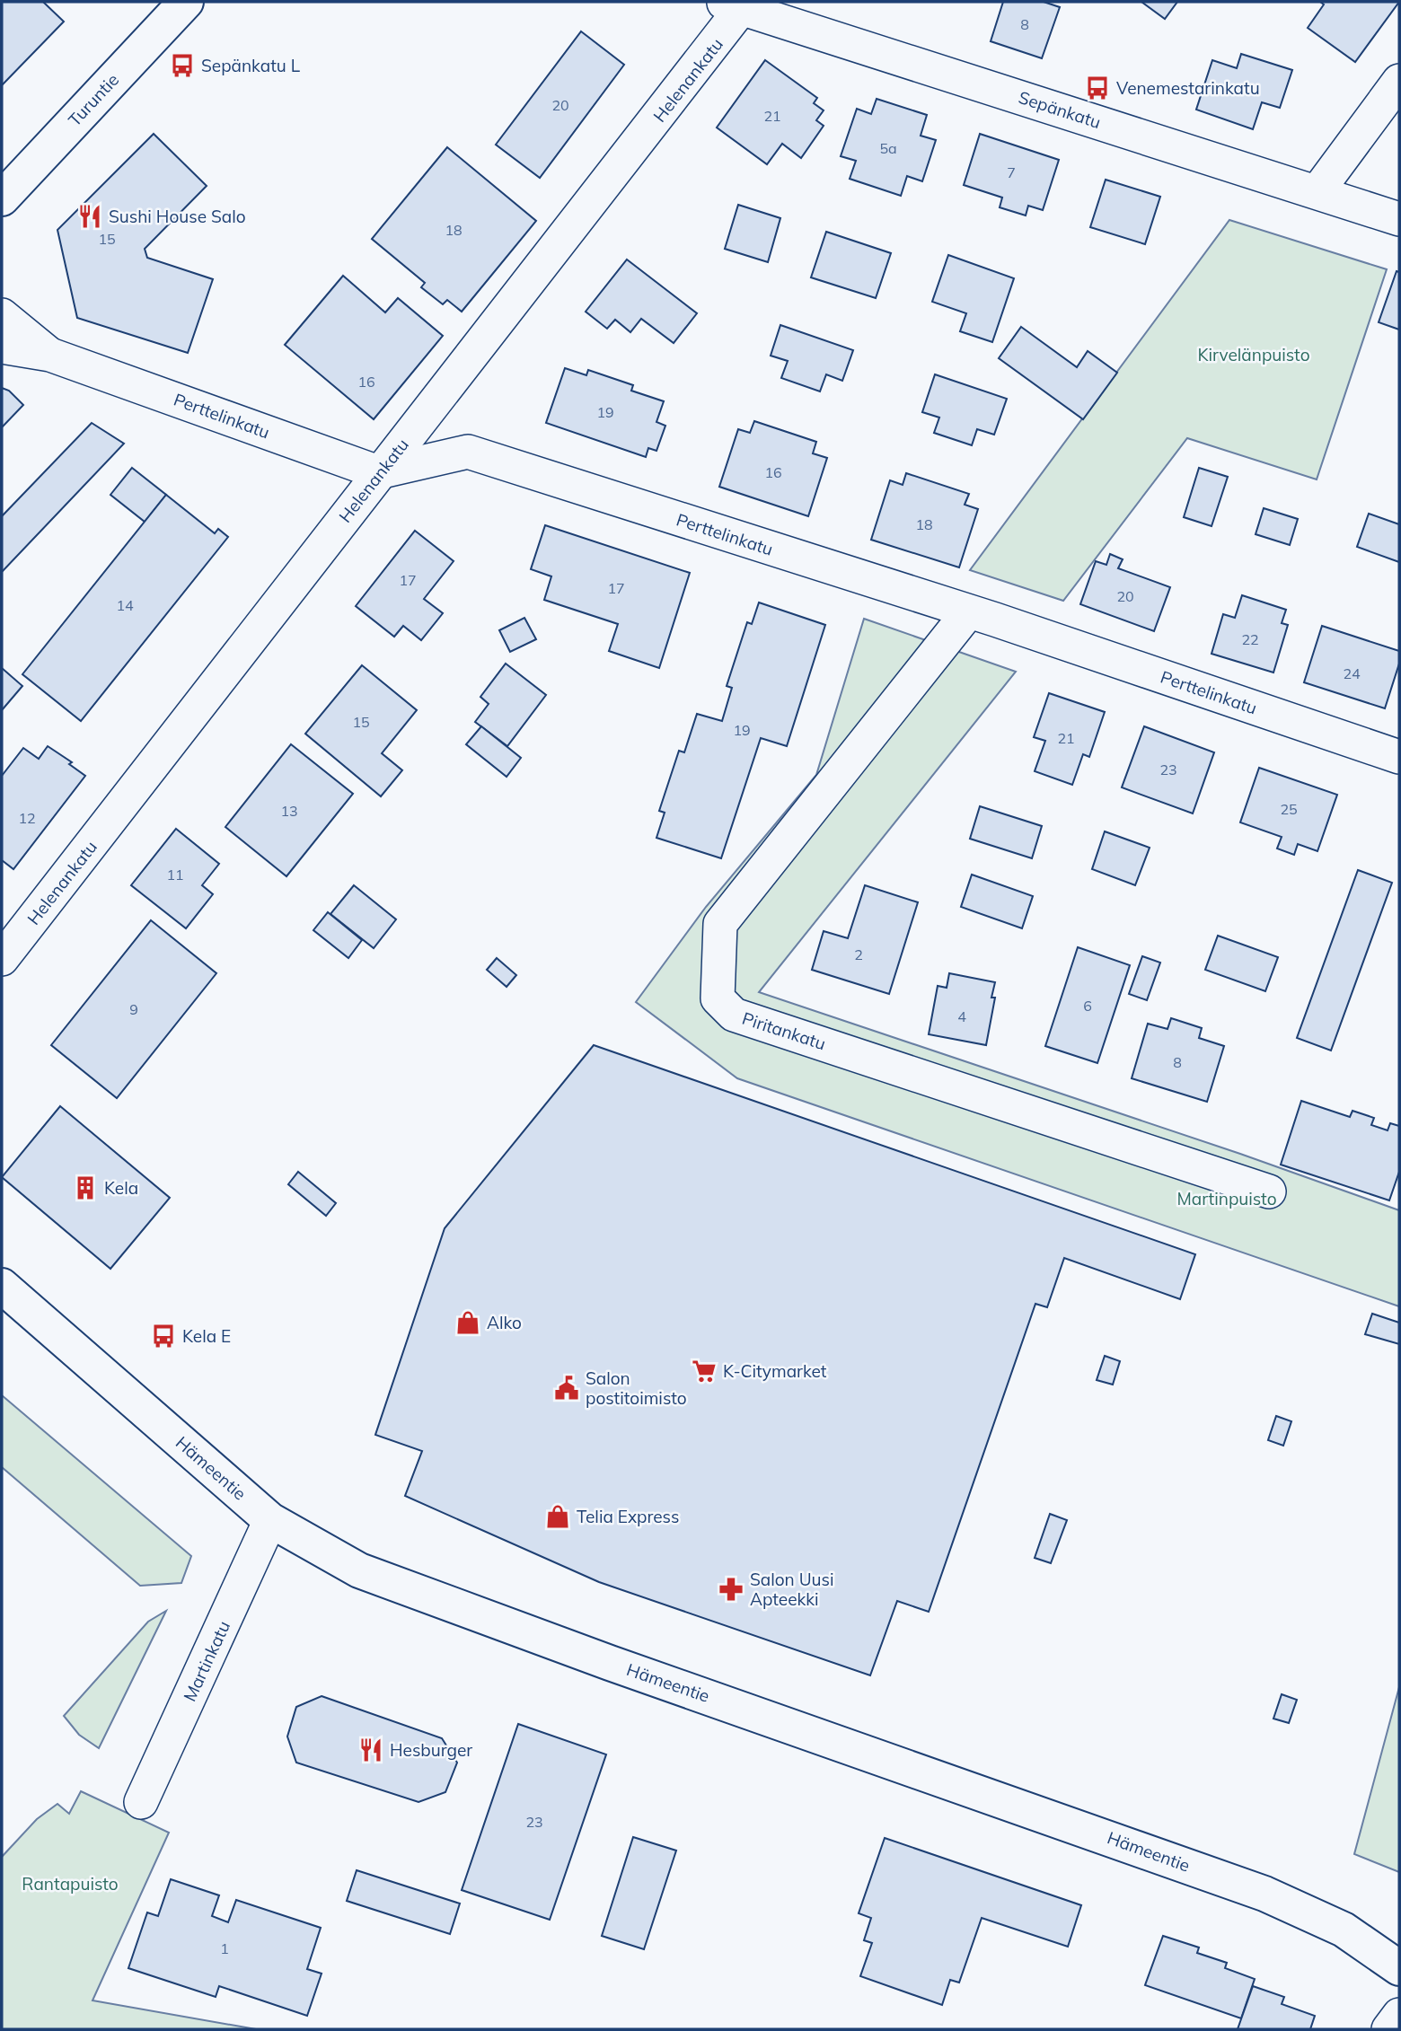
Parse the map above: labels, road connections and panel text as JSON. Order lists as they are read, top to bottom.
{
  "streets": {
    "main road": ["Turuntie", "Hämeentie"],
    "street": [
      "Helenankatu",
      "Sepänkatu",
      "Perttelinkatu",
      "Piritankatu",
      "Martinkatu"
    ]
  },
  "crossings": [
    ["Helenankatu", "Sepänkatu"],
    ["Helenankatu", "Perttelinkatu"],
    ["Perttelinkatu", "Piritankatu"],
    ["Hämeentie", "Martinkatu"]
  ],
  "parks": ["Kirvelänpuisto", "Martinpuisto", "Rantapuisto"],
  "places": {
    "bus stop": ["Sepänkatu L", "Venemestarinkatu", "Kela E"],
    "restaurant": ["Sushi House Salo", "Hesburger"],
    "building": ["Kela"],
    "shop": ["Alko", "Telia Express"],
    "supermarket": ["K-Citymarket"],
    "public building": ["Salon postitoimisto"],
    "pharmacy": ["Salon Uusi Apteekki"]
  },
  "house_numbers": [
    "8",
    "20",
    "21",
    "5a",
    "7",
    "18",
    "15",
    "16",
    "19",
    "16",
    "18",
    "17",
    "17",
    "20",
    "14",
    "22",
    "24",
    "15",
    "19",
    "21",
    "23",
    "25",
    "13",
    "12",
    "11",
    "2",
    "6",
    "9",
    "4",
    "8",
    "23",
    "1"
  ]
}
